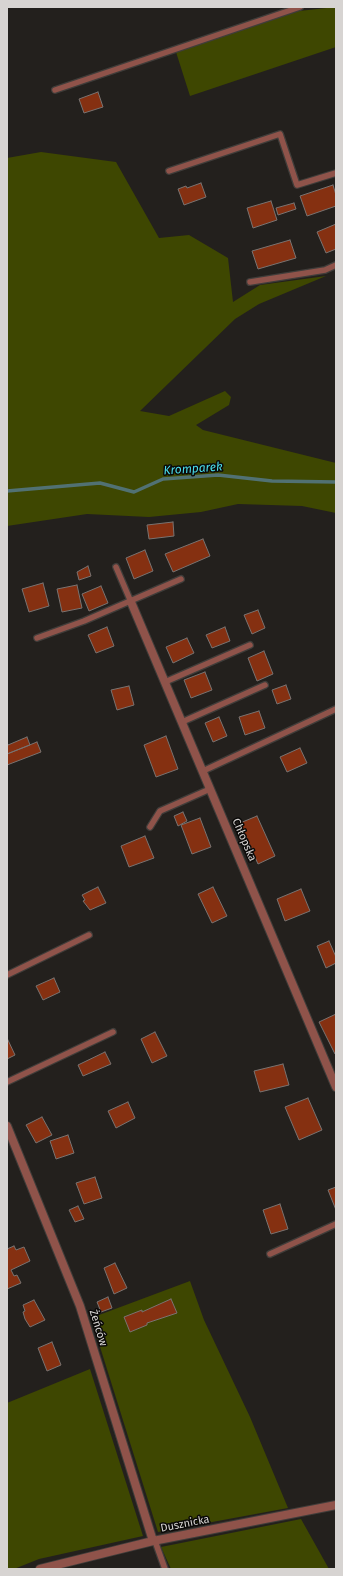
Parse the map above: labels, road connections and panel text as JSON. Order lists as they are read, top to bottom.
{
  "streets": {
    "street": ["Chłopska", "Żeńców", "Dusznicka"]
  },
  "crossings": [
    ["Żeńców", "Dusznicka"]
  ],
  "water": ["Kromparek"]
}
